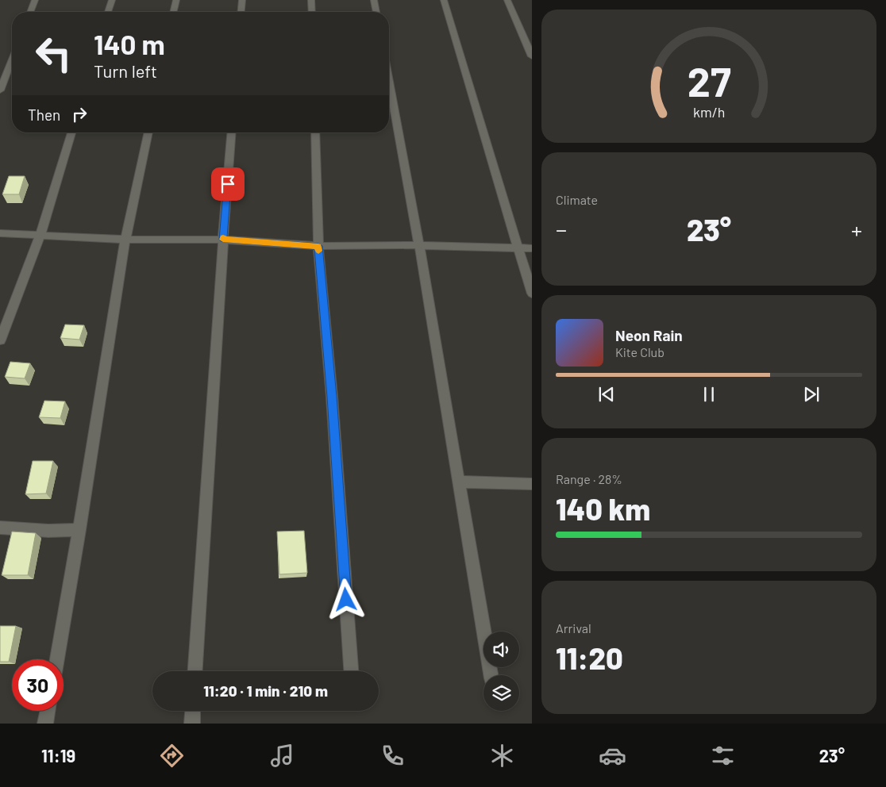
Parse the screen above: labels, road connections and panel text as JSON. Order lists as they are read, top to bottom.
{
  "page": {
    "turn": ["140 m", "Turn left"],
    "then": "Then",
    "tile": [
      "Climate",
      ["Range · 28%", "140 km"],
      ["Arrival", "11:20"]
    ],
    "heat": ["−", "23°", "+"],
    "song": ["Neon Rain", "Kite Club"],
    "limit": "30",
    "trip": "11:20 · 1 min · 210 m",
    "tabs": ["11:19", "23°"],
    "gauge": ["27", "km/h"]
  }
}
